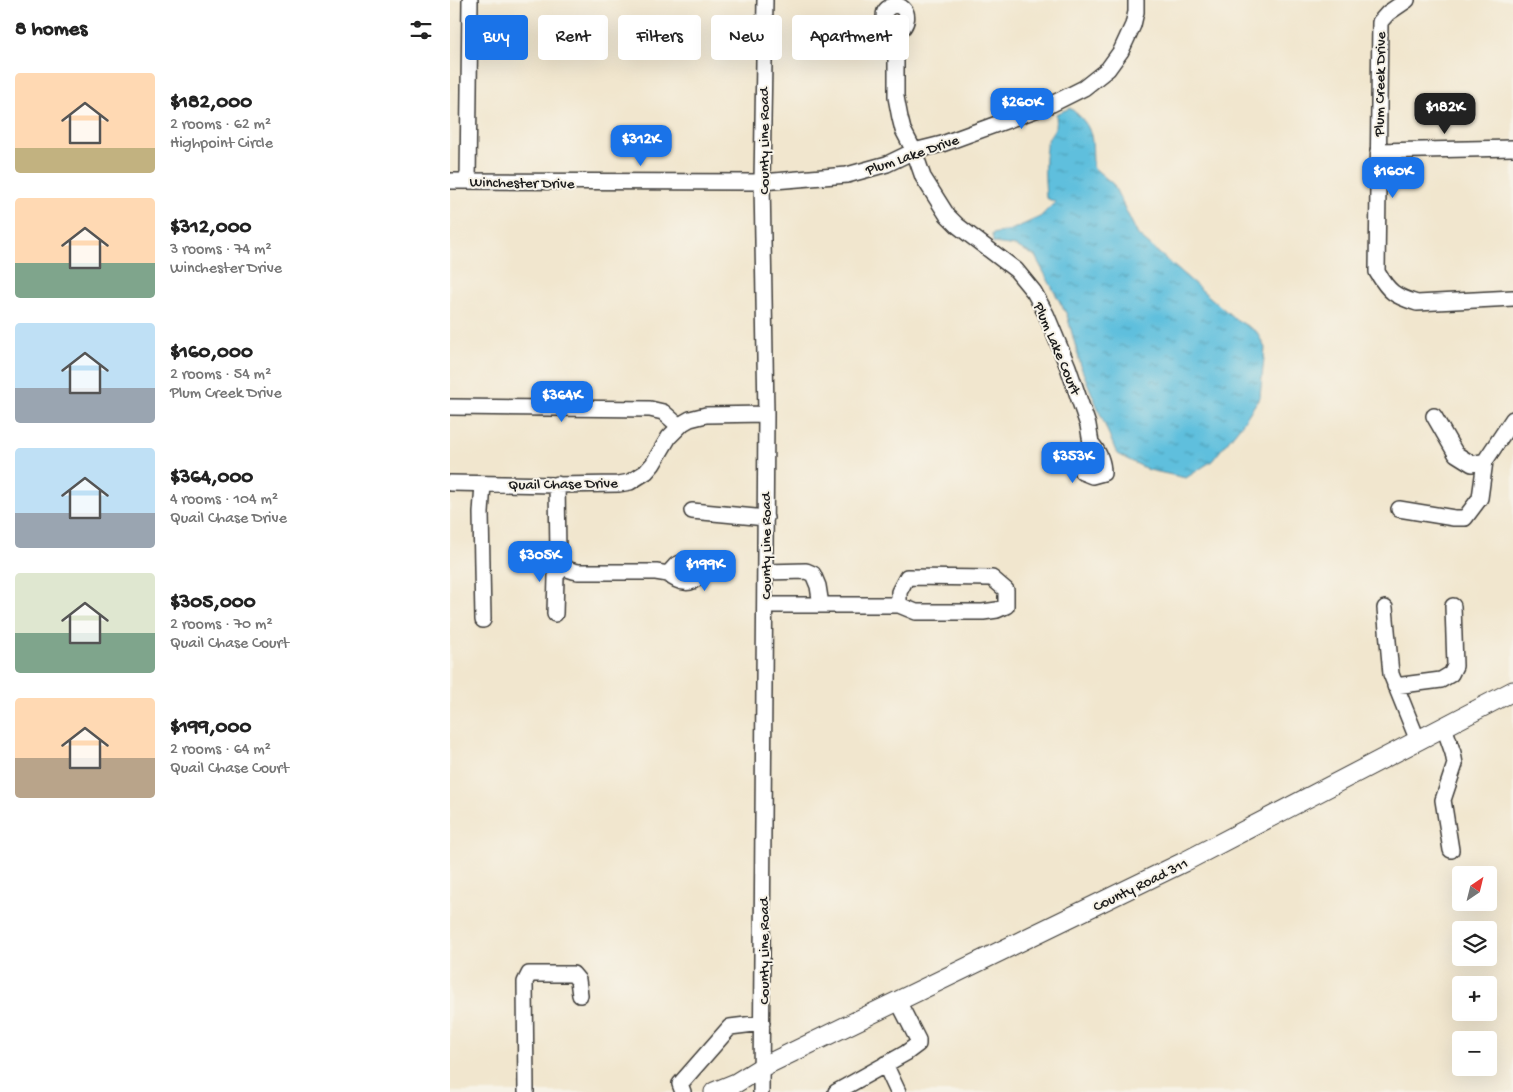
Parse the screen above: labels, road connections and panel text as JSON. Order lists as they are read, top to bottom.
{
  "streets": {
    "main road": ["County Road 311"],
    "street": [
      "Plum Creek Drive",
      "County Line Road",
      "Plum Lake Drive",
      "Winchester Drive",
      "Plum Lake Court",
      "Quail Chase Drive"
    ]
  },
  "crossings": [
    ["County Line Road", "Winchester Drive"],
    ["County Line Road", "Quail Chase Drive"],
    ["County Line Road", "County Road 311"],
    ["Plum Lake Drive", "Winchester Drive"],
    ["Plum Lake Drive", "Plum Lake Court"]
  ],
  "north": "top right",
  "page": {
    "heading": "8 homes",
    "chip": [
      "Buy",
      "Rent",
      "Filters",
      "New",
      "Apartment"
    ],
    "list": [
      {
        "name": "$182,000",
        "note": "2 rooms · 62 m² · Highpoint Circle"
      },
      {
        "name": "$312,000",
        "note": "3 rooms · 74 m² · Winchester Drive"
      },
      {
        "name": "$160,000",
        "note": "2 rooms · 54 m² · Plum Creek Drive"
      },
      {
        "name": "$364,000",
        "note": "4 rooms · 104 m² · Quail Chase Drive"
      },
      {
        "name": "$305,000",
        "note": "2 rooms · 70 m² · Quail Chase Court"
      },
      {
        "name": "$199,000",
        "note": "2 rooms · 64 m² · Quail Chase Court"
      }
    ],
    "price": [
      "$260K",
      "$182K",
      "$312K",
      "$160K",
      "$364K",
      "$353K",
      "$305K",
      "$199K"
    ],
    "map_buttons": ["+", "−"]
  }
}
